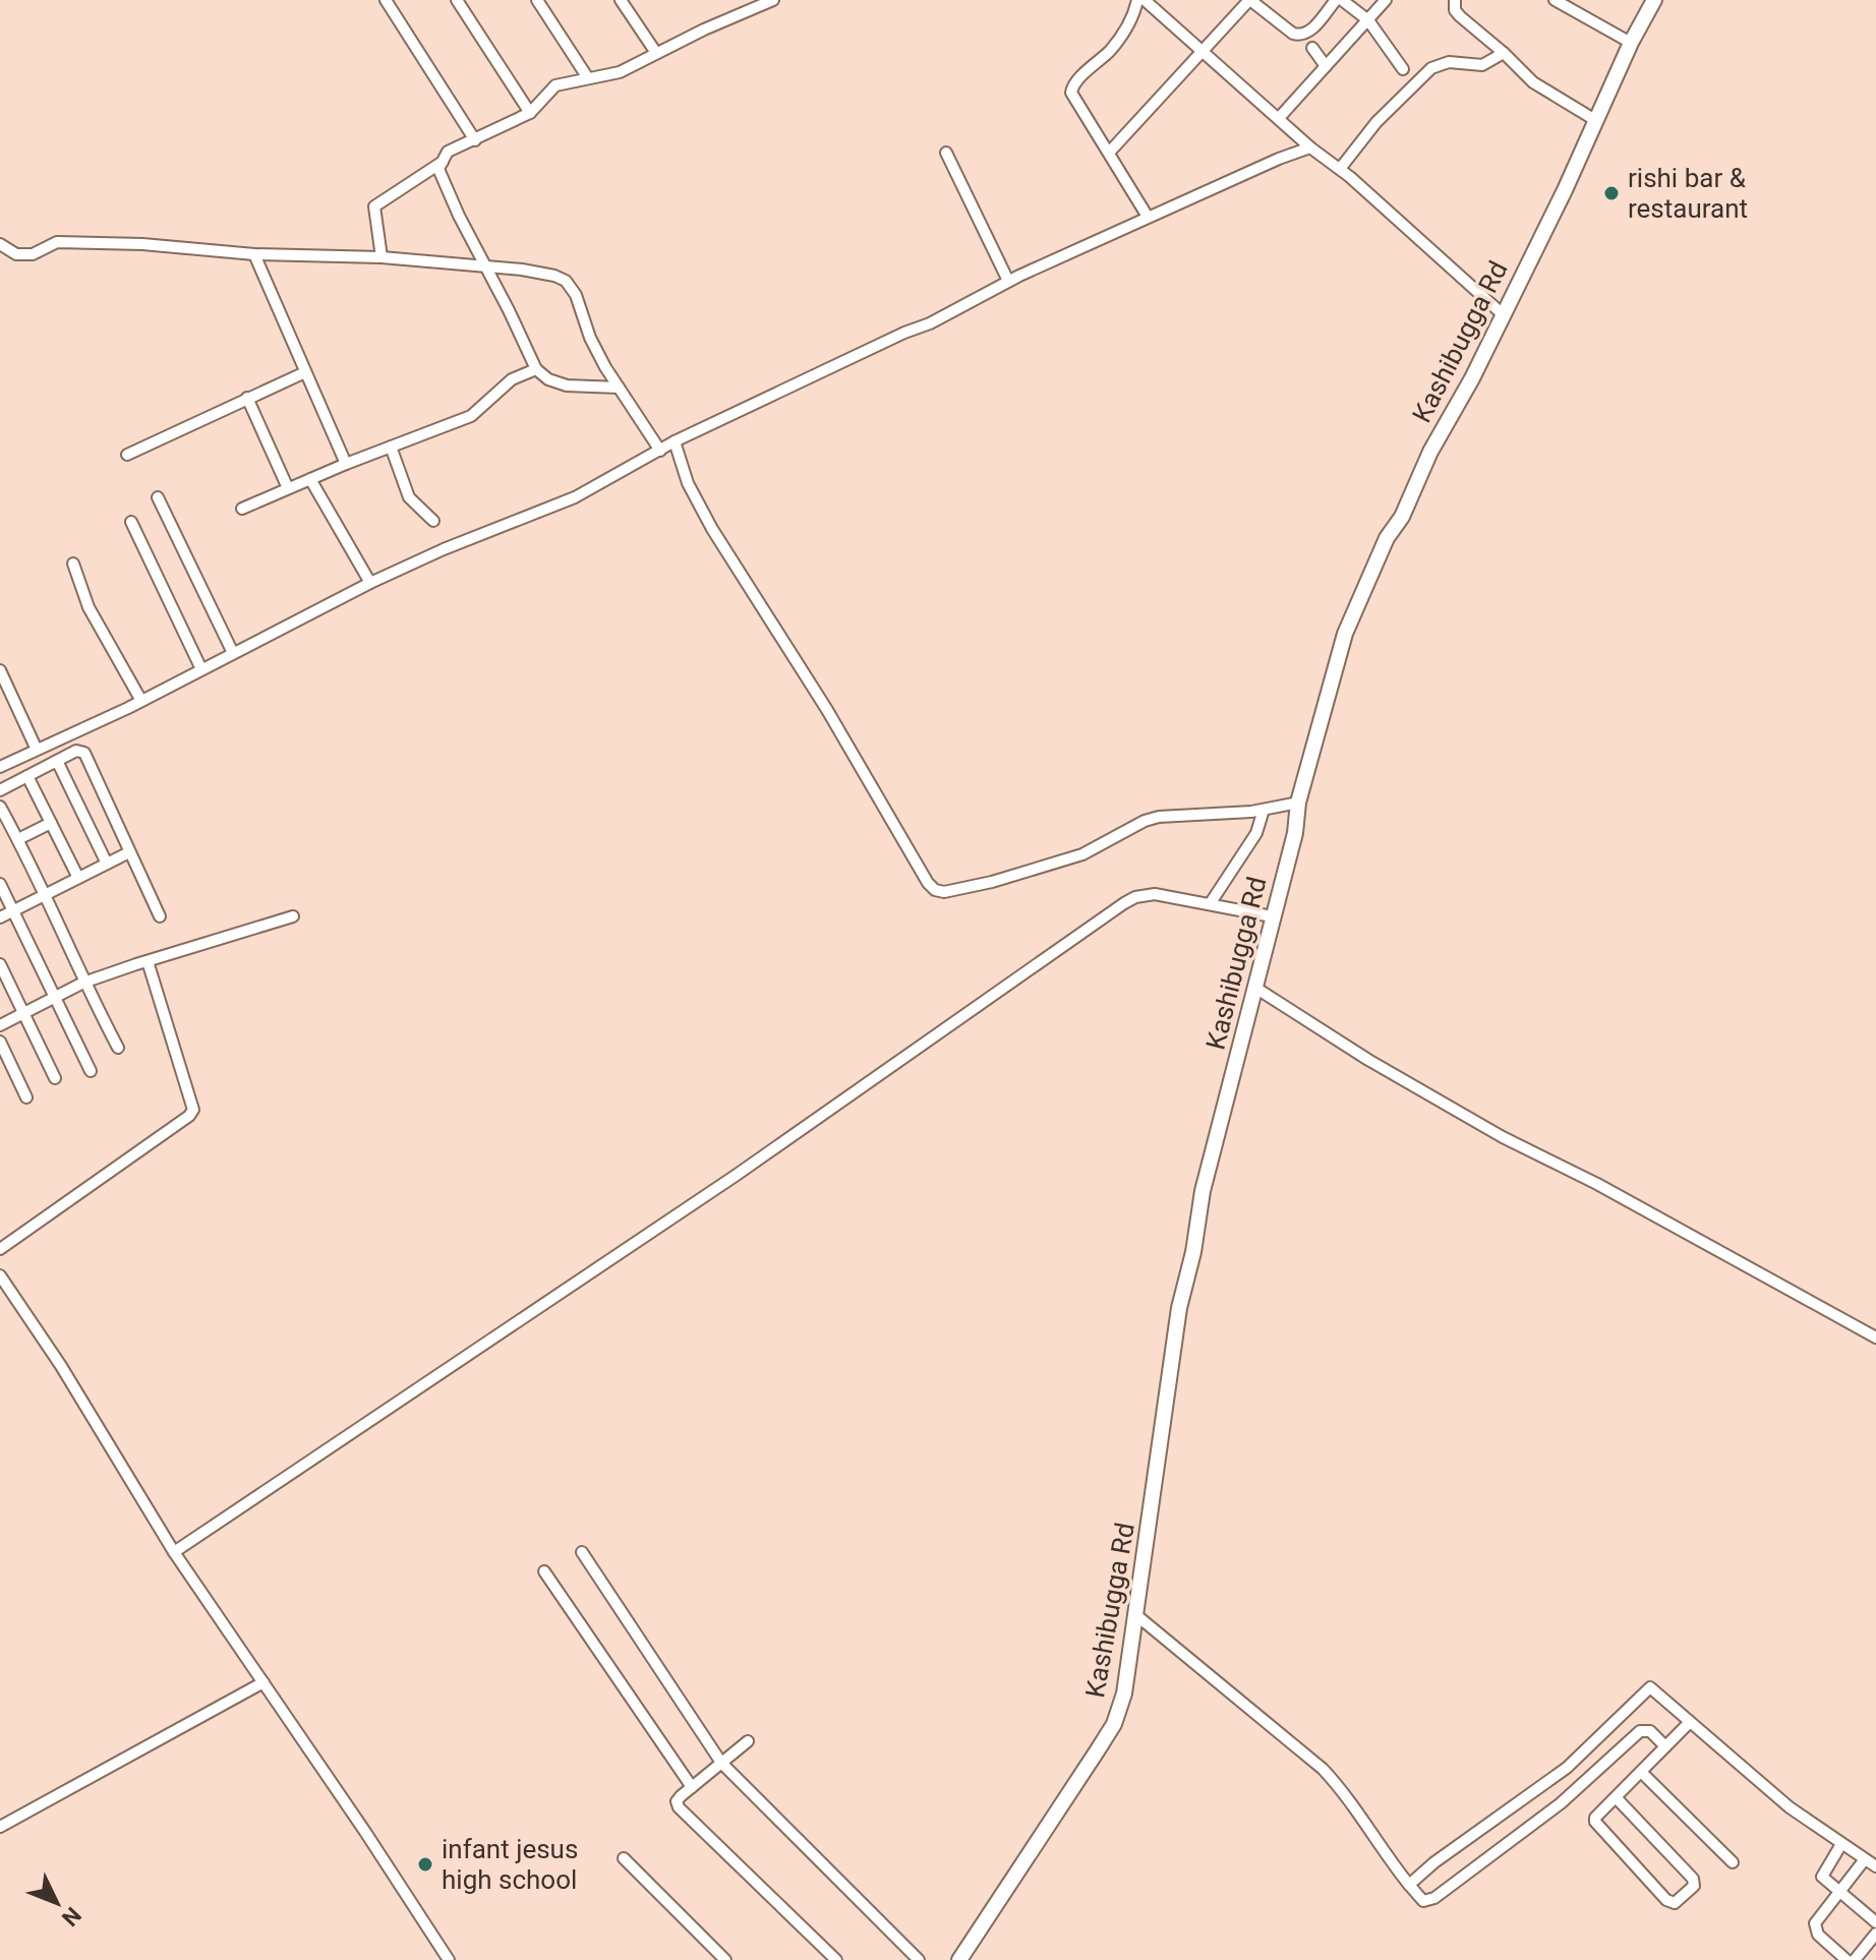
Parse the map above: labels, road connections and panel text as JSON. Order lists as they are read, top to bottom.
{
  "streets": {
    "main road": ["Kashibugga Rd"]
  },
  "places": ["rishi bar & restaurant", "infant jesus high school"],
  "north": "bottom right"
}
